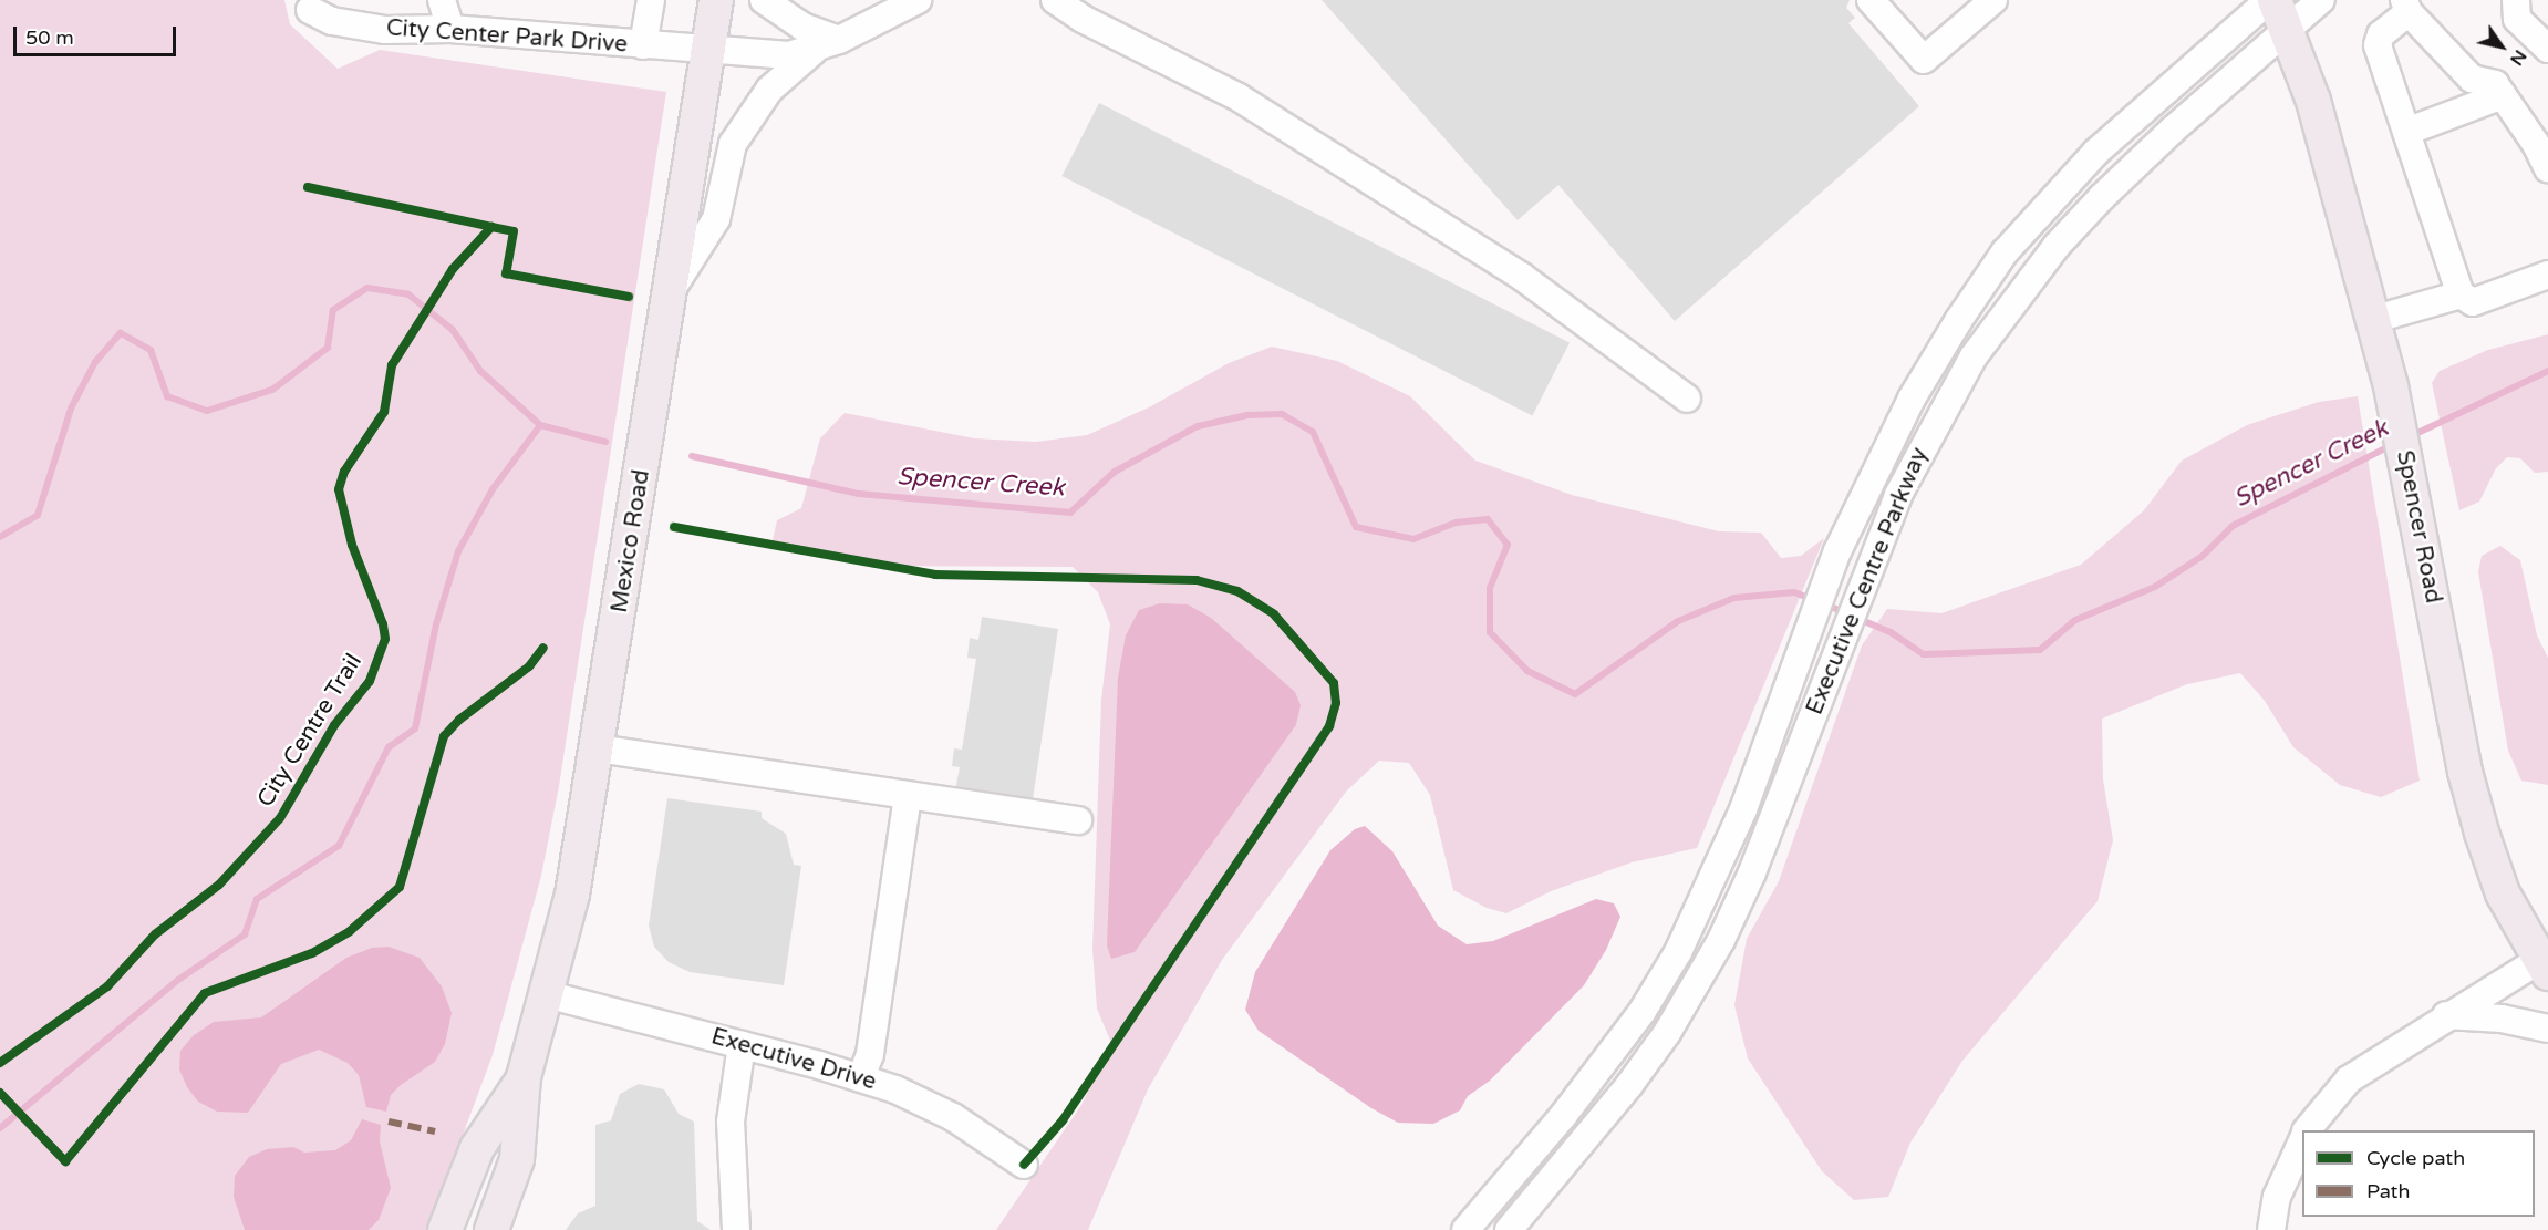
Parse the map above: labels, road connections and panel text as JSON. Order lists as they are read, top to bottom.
{
  "streets": {
    "main road": ["Spencer Road", "Mexico Road"],
    "street": ["City Center Park Drive", "Executive Centre Parkway", "Executive Drive"],
    "cycle path": ["City Centre Trail"]
  },
  "crossings": [
    ["City Center Park Drive", "Mexico Road"],
    ["Spencer Road", "Executive Centre Parkway"],
    ["Mexico Road", "Executive Drive"]
  ],
  "water": ["Spencer Creek"],
  "legend": ["Cycle path", "Path"],
  "scale_bar": "50 m",
  "north": "bottom right"
}
